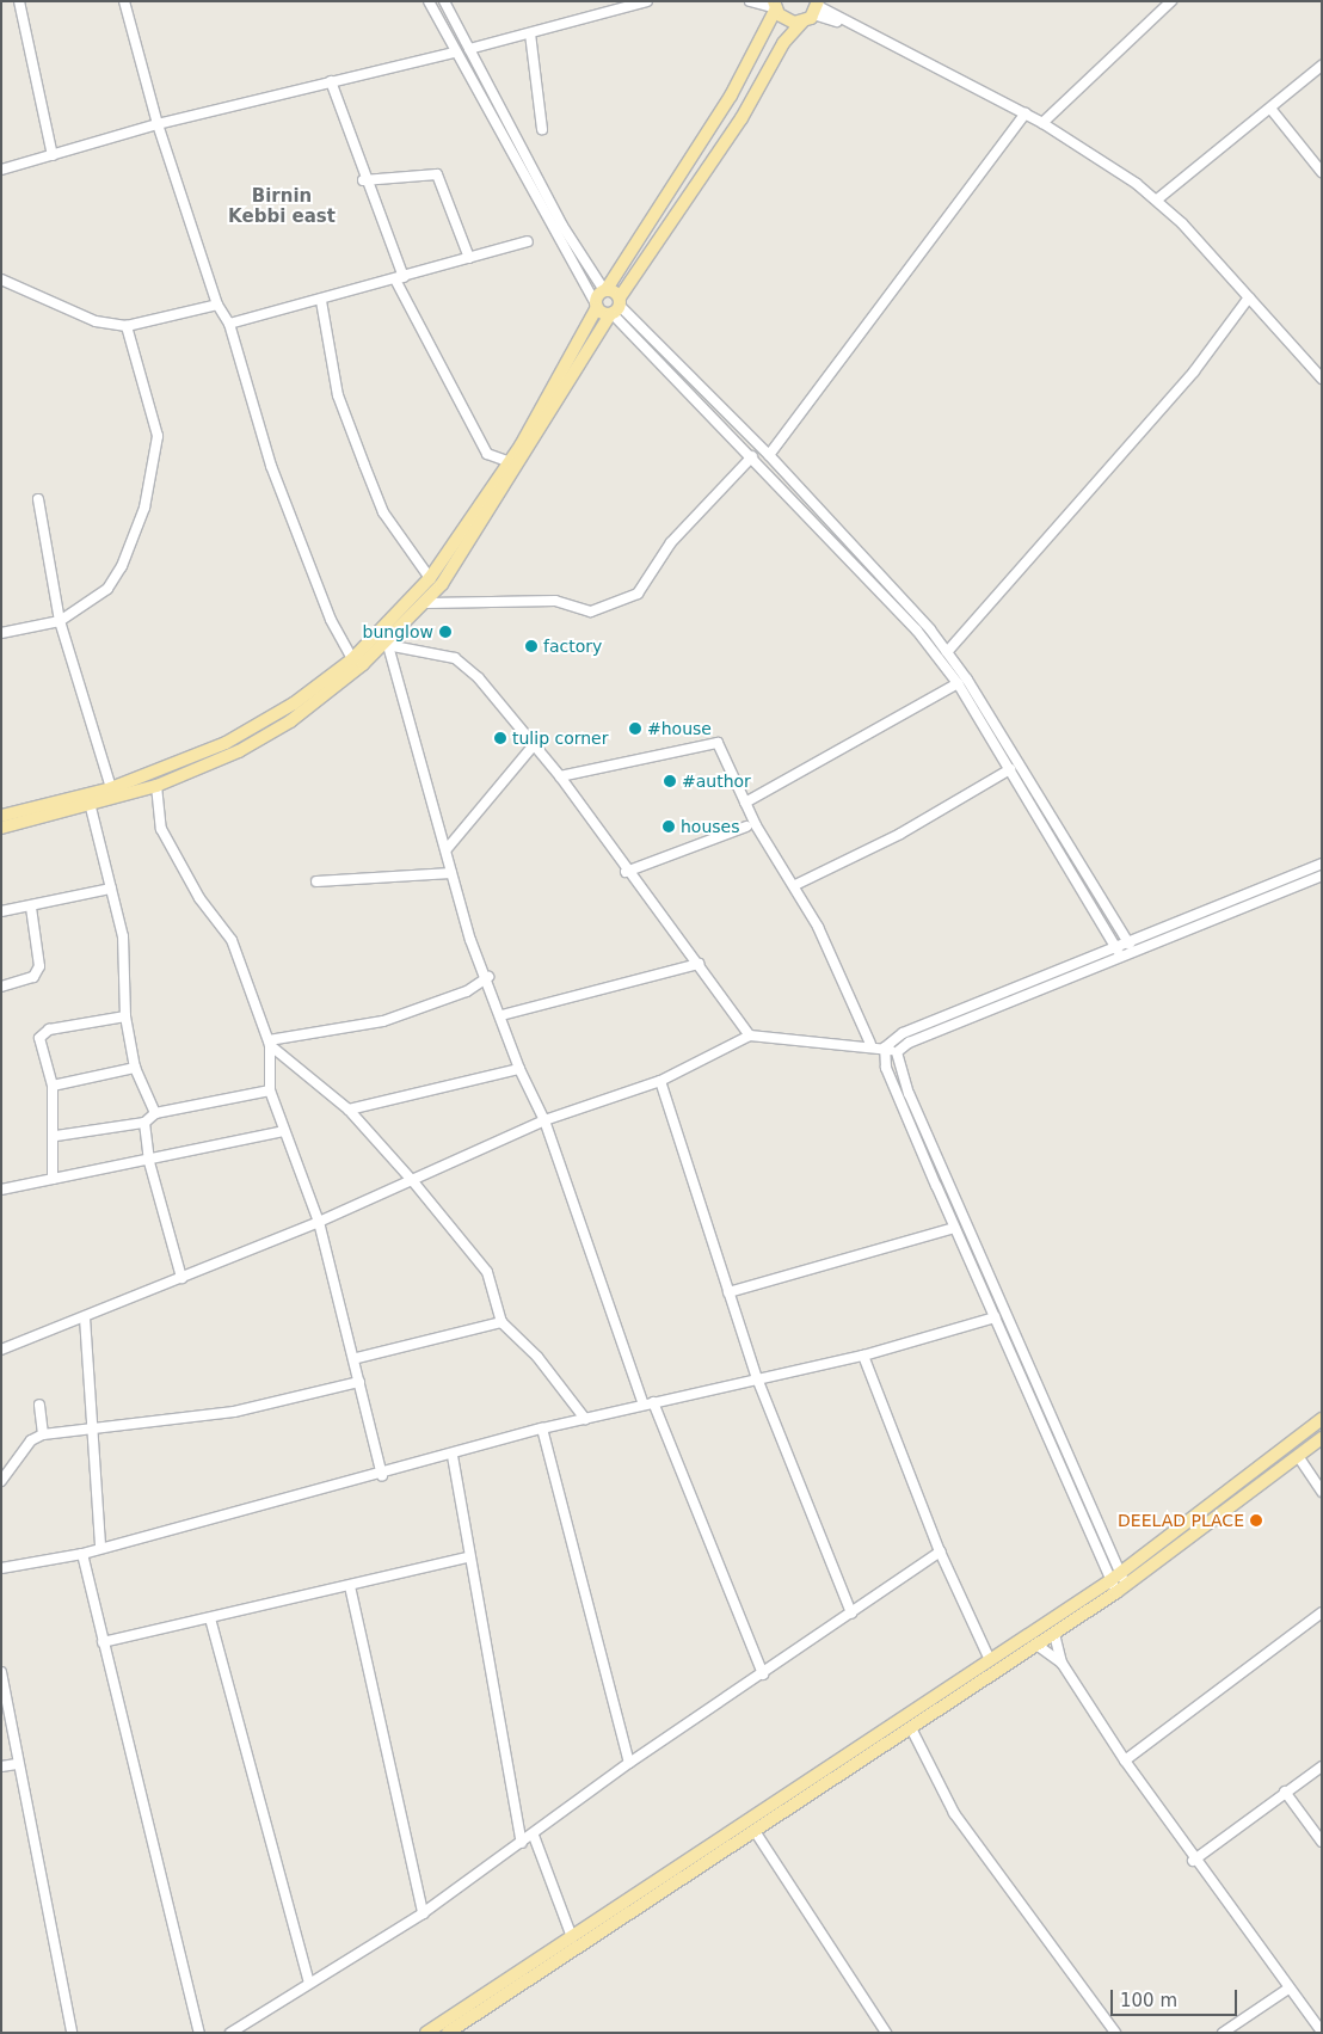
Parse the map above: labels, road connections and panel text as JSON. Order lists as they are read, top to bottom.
{
  "districts": ["Birnin Kebbi east"],
  "places": [
    "bunglow",
    "factory",
    "#house",
    "tulip corner",
    "#author",
    "houses",
    "DEELAD PLACE"
  ],
  "scale_bar": "100 m"
}
